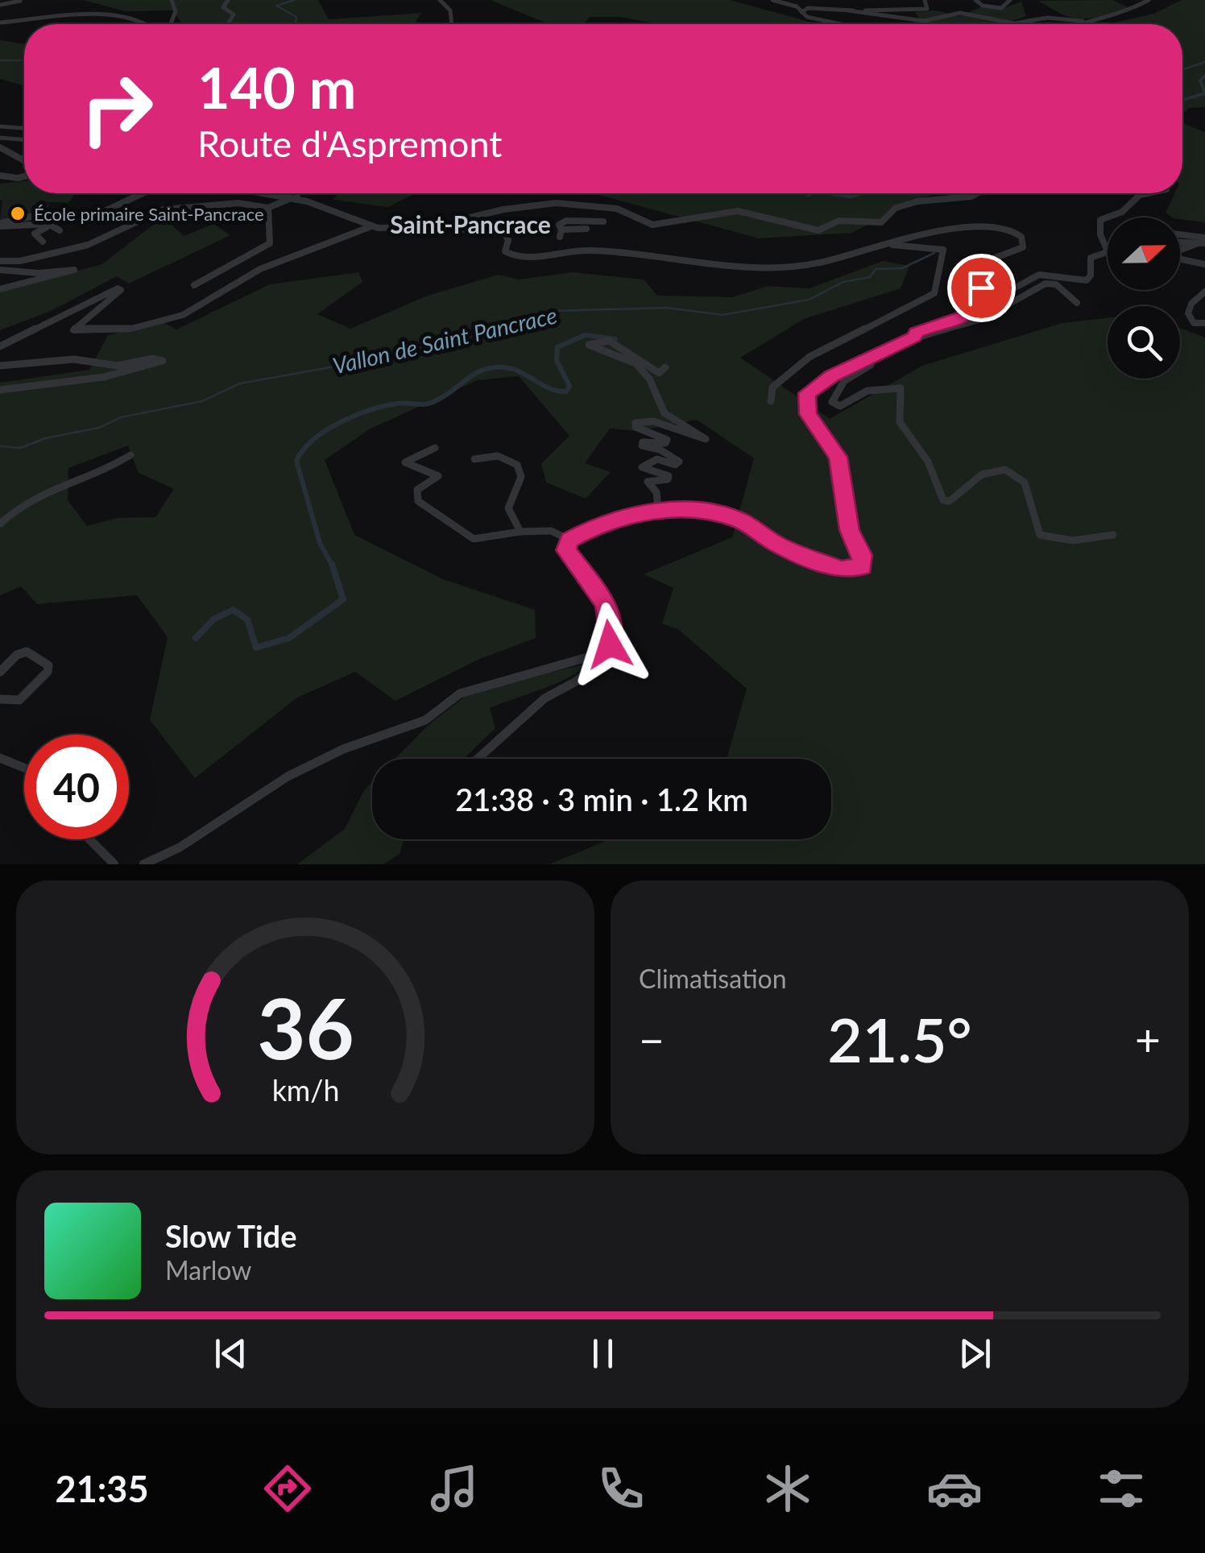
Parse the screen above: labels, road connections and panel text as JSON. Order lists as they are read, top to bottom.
{
  "districts": ["Saint-Pancrace"],
  "water": ["Vallon de Saint Pancrace"],
  "places": ["École primaire Saint-Pancrace"],
  "north": "right",
  "page": {
    "turn": ["140 m", "Route d'Aspremont"],
    "limit": "40",
    "trip": "21:38 · 3 min · 1.2 km",
    "tile": "Climatisation",
    "heat": ["−", "21.5°", "+"],
    "song": ["Slow Tide", "Marlow"],
    "tabs": "21:35",
    "gauge": ["36", "km/h"]
  }
}
